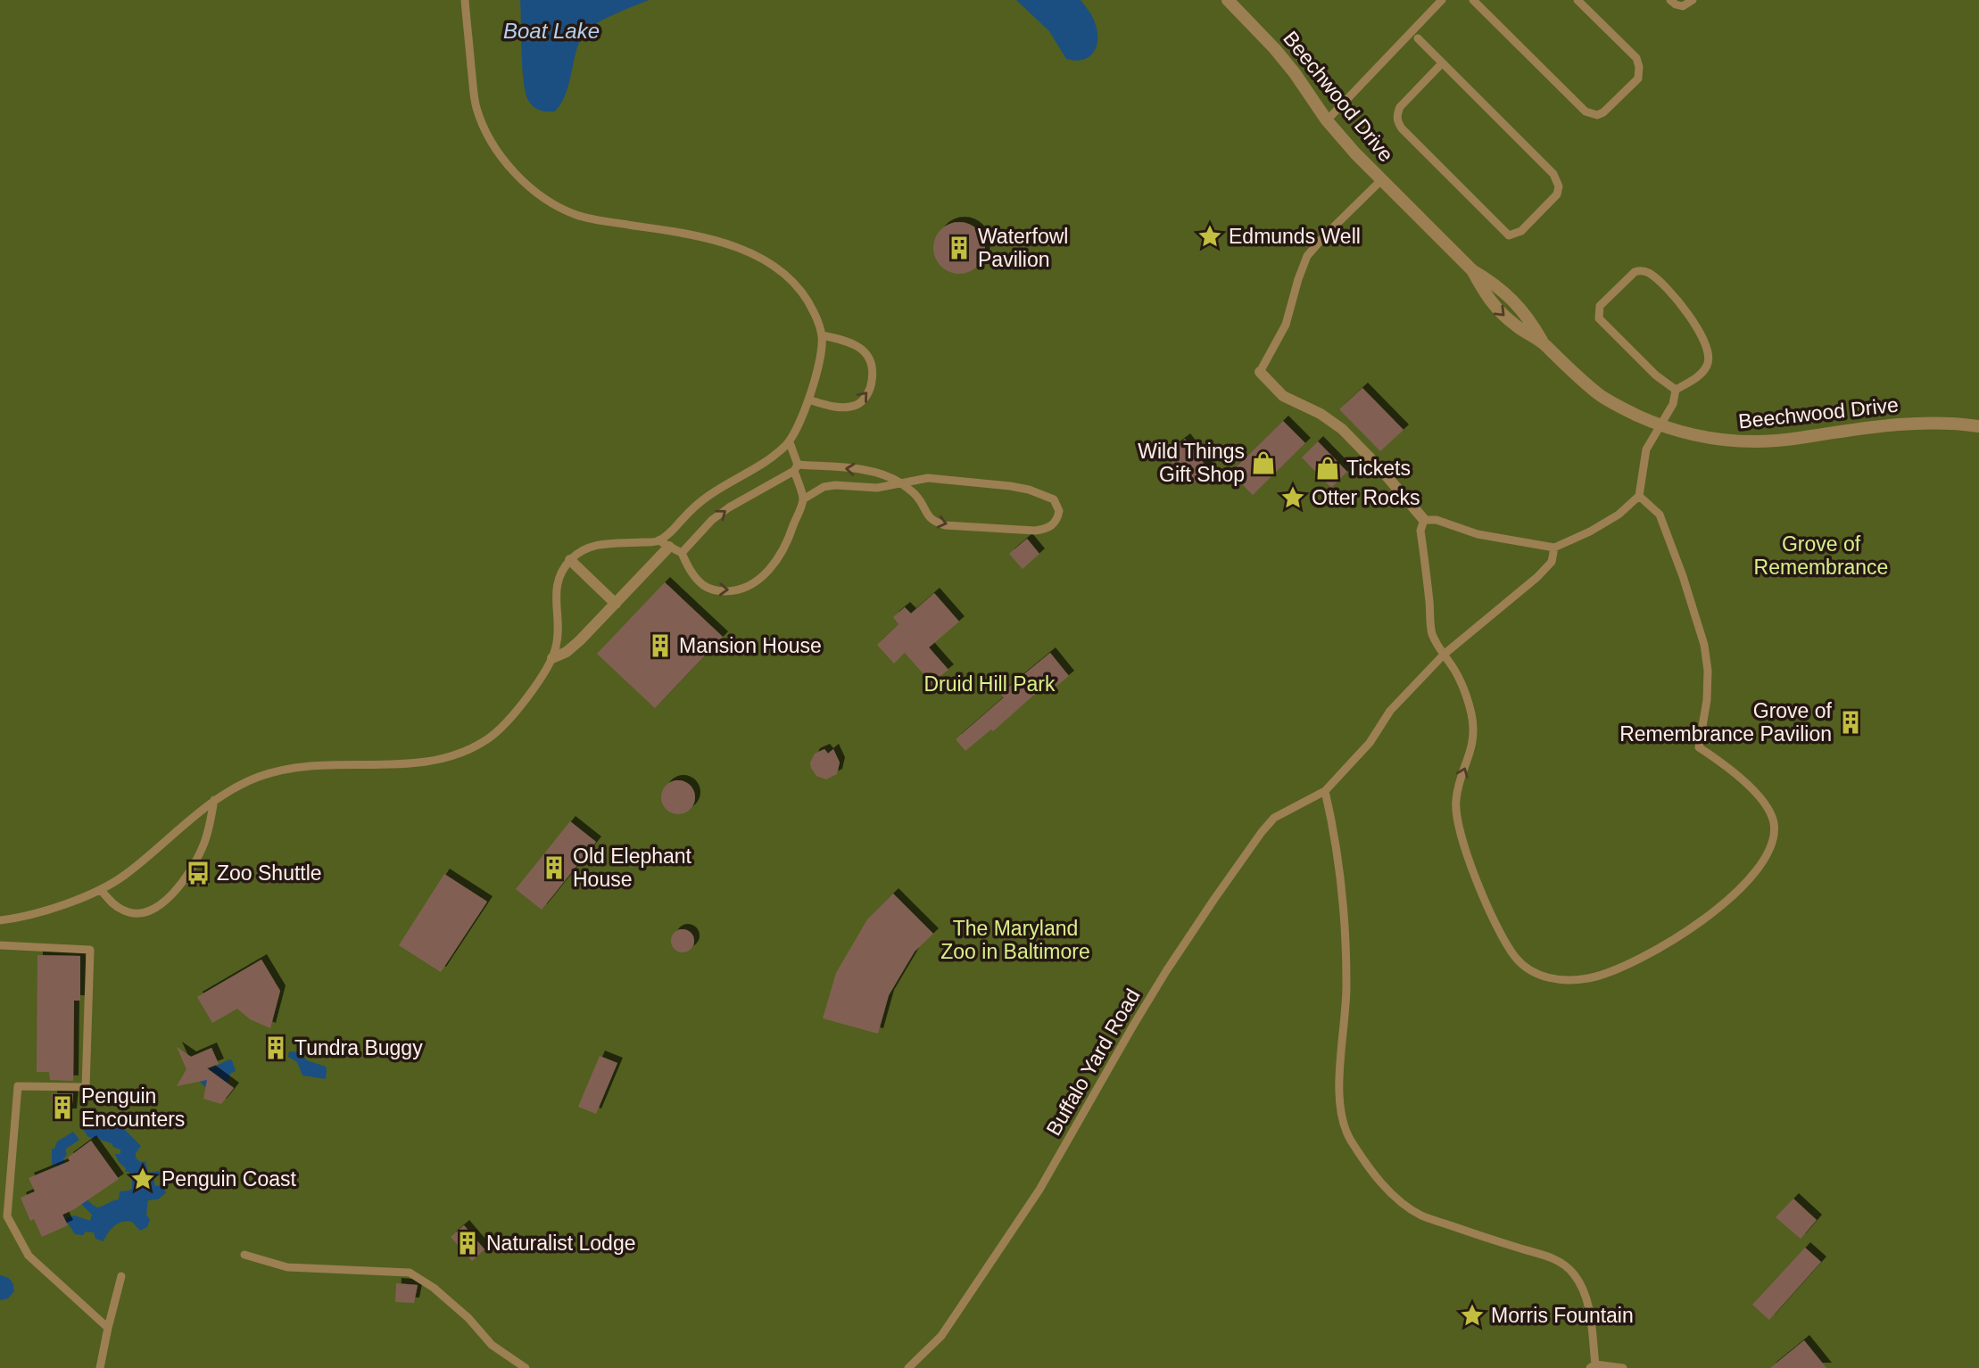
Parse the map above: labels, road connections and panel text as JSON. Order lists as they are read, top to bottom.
{
  "streets": {
    "street": ["Beechwood Drive"],
    "lane": ["Buffalo Yard Road"]
  },
  "water": ["Boat Lake"],
  "parks": ["Grove of Remembrance", "Druid Hill Park", "The Maryland Zoo in Baltimore"],
  "places": {
    "place": [
      "Edmunds Well",
      "Otter Rocks",
      "Penguin Coast",
      "Morris Fountain"
    ],
    "building": [
      "Waterfowl Pavilion",
      "Mansion House",
      "Grove of Remembrance Pavilion",
      "Old Elephant House",
      "Tundra Buggy",
      "Penguin Encounters",
      "Naturalist Lodge"
    ],
    "shop": ["Wild Things Gift Shop", "Tickets"],
    "bus stop": ["Zoo Shuttle"]
  }
}
